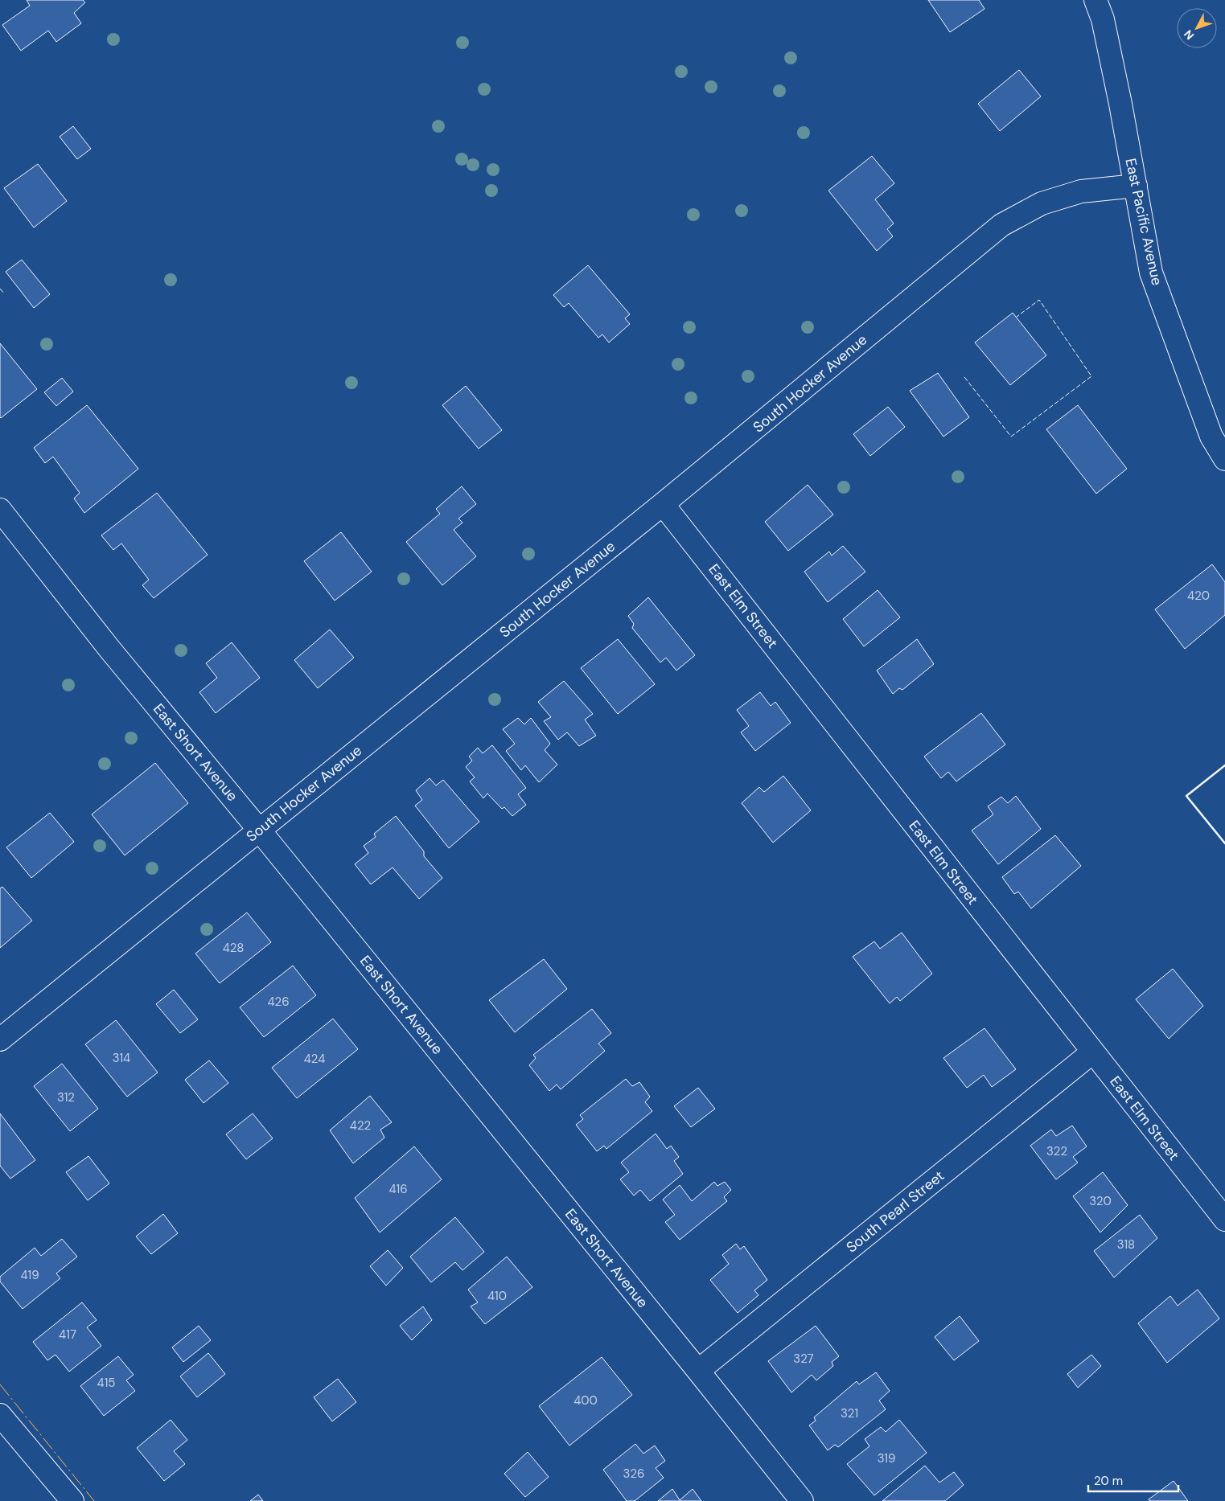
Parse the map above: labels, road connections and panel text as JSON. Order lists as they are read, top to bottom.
{
  "streets": {
    "street": [
      "East Pacific Avenue",
      "South Hocker Avenue",
      "East Elm Street",
      "East Short Avenue",
      "South Pearl Street"
    ]
  },
  "crossings": [
    ["East Pacific Avenue", "South Hocker Avenue"],
    ["South Hocker Avenue", "East Elm Street"],
    ["South Hocker Avenue", "East Short Avenue"],
    ["East Elm Street", "South Pearl Street"],
    ["East Short Avenue", "South Pearl Street"]
  ],
  "house_numbers": [
    "420",
    "428",
    "426",
    "314",
    "424",
    "312",
    "422",
    "322",
    "416",
    "320",
    "318",
    "419",
    "410",
    "417",
    "327",
    "415",
    "400",
    "321",
    "319",
    "326"
  ],
  "scale_bar": "20 m",
  "north": "bottom left"
}
